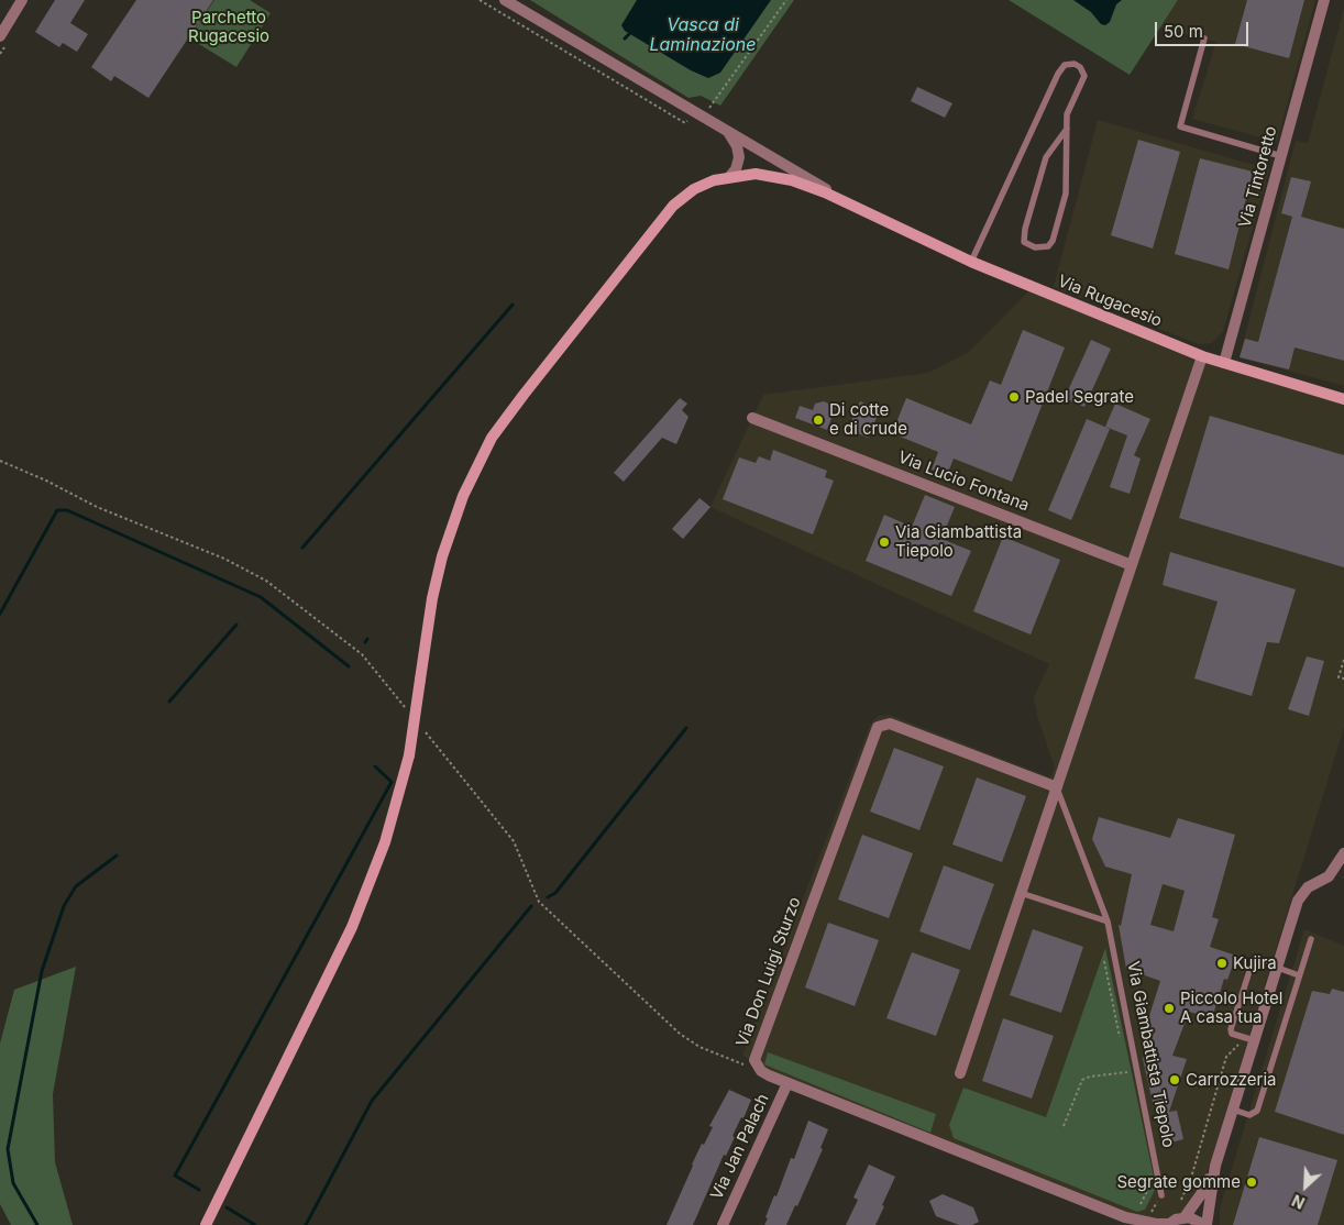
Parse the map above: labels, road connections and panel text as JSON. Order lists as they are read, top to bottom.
{
  "streets": {
    "main road": ["Via Rugacesio"],
    "street": [
      "Via Tintoretto",
      "Via Lucio Fontana",
      "Via Don Luigi Sturzo",
      "Via Jan Palach"
    ],
    "lane": ["Via Giambattista Tiepolo"]
  },
  "crossings": [
    ["Via Tintoretto", "Via Rugacesio"],
    ["Via Don Luigi Sturzo", "Via Giambattista Tiepolo"],
    ["Via Don Luigi Sturzo", "Via Jan Palach"]
  ],
  "water": ["Vasca di Laminazione"],
  "parks": ["Parchetto Rugacesio"],
  "places": [
    "Padel Segrate",
    "Di cotte e di crude",
    "Via Giambattista Tiepolo",
    "Kujira",
    "Piccolo Hotel A casa tua",
    "Carrozzeria",
    "Segrate gomme"
  ],
  "scale_bar": "50 m",
  "north": "bottom left"
}
